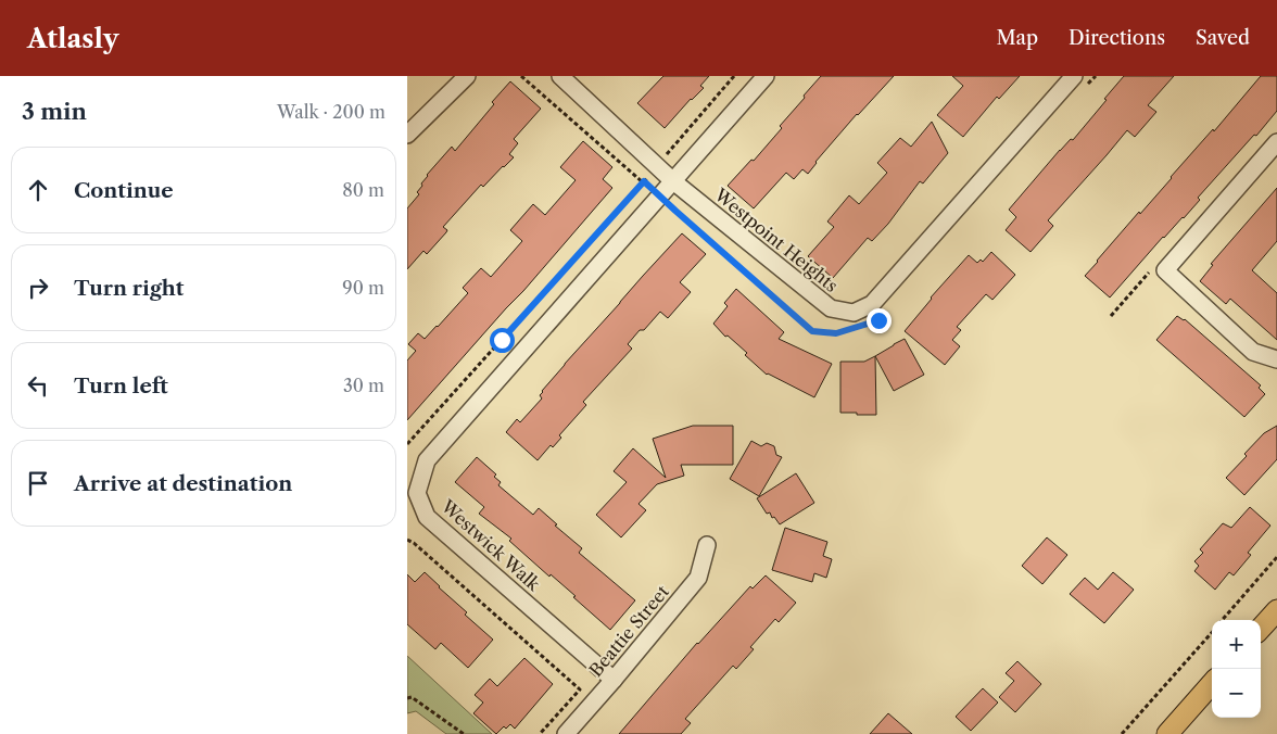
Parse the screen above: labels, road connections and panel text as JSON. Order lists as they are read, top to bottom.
{
  "streets": {
    "street": ["Westpoint Heights", "Westwick Walk", "Beattie Street"]
  },
  "crossings": [
    ["Westpoint Heights", "Westwick Walk"],
    ["Westwick Walk", "Beattie Street"]
  ],
  "page": {
    "header": "Atlasly",
    "nav": ["Map", "Directions", "Saved"],
    "heading": ["3 min", "Walk · 200 m"],
    "list": [
      ["Continue", "80 m"],
      ["Turn right", "90 m"],
      ["Turn left", "30 m"],
      "Arrive at destination"
    ],
    "map_buttons": ["+", "−"]
  }
}
